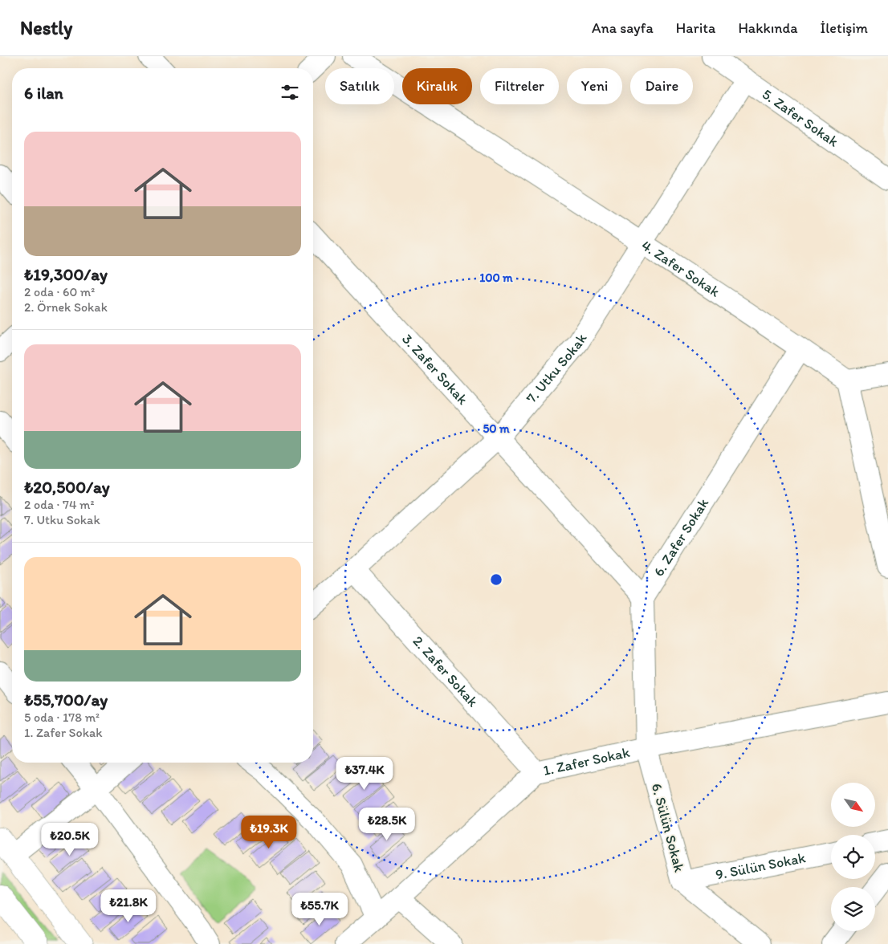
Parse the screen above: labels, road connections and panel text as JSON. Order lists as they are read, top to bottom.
{
  "streets": {
    "street": [
      "5. Zafer Sokak",
      "4. Zafer Sokak",
      "7. Utku Sokak",
      "3. Zafer Sokak",
      "6. Zafer Sokak",
      "2. Zafer Sokak",
      "1. Zafer Sokak",
      "6. Sülün Sokak",
      "9. Sülün Sokak"
    ]
  },
  "crossings": [
    ["5. Zafer Sokak", "7. Utku Sokak"],
    ["4. Zafer Sokak", "7. Utku Sokak"],
    ["4. Zafer Sokak", "6. Zafer Sokak"],
    ["7. Utku Sokak", "3. Zafer Sokak"],
    ["7. Utku Sokak", "2. Zafer Sokak"],
    ["3. Zafer Sokak", "6. Zafer Sokak"],
    ["2. Zafer Sokak", "1. Zafer Sokak"],
    ["1. Zafer Sokak", "6. Sülün Sokak"],
    ["6. Sülün Sokak", "9. Sülün Sokak"]
  ],
  "north": "bottom right",
  "page": {
    "header": "Nestly",
    "nav": [
      "Ana sayfa",
      "Harita",
      "Hakkında",
      "İletişim"
    ],
    "chip": [
      "Satılık",
      "Kiralık",
      "Filtreler",
      "Yeni",
      "Daire"
    ],
    "heading": "6 ilan",
    "list": [
      {
        "name": "₺19,300/ay",
        "note": "2 oda · 60 m² · 2. Örnek Sokak"
      },
      {
        "name": "₺20,500/ay",
        "note": "2 oda · 74 m² · 7. Utku Sokak"
      },
      {
        "name": "₺55,700/ay",
        "note": "5 oda · 178 m² · 1. Zafer Sokak"
      }
    ],
    "price": [
      "₺37.4K",
      "₺28.5K",
      "₺19.3K",
      "₺20.5K",
      "₺21.8K",
      "₺55.7K"
    ]
  },
  "rings": ["100 m", "50 m"]
}
